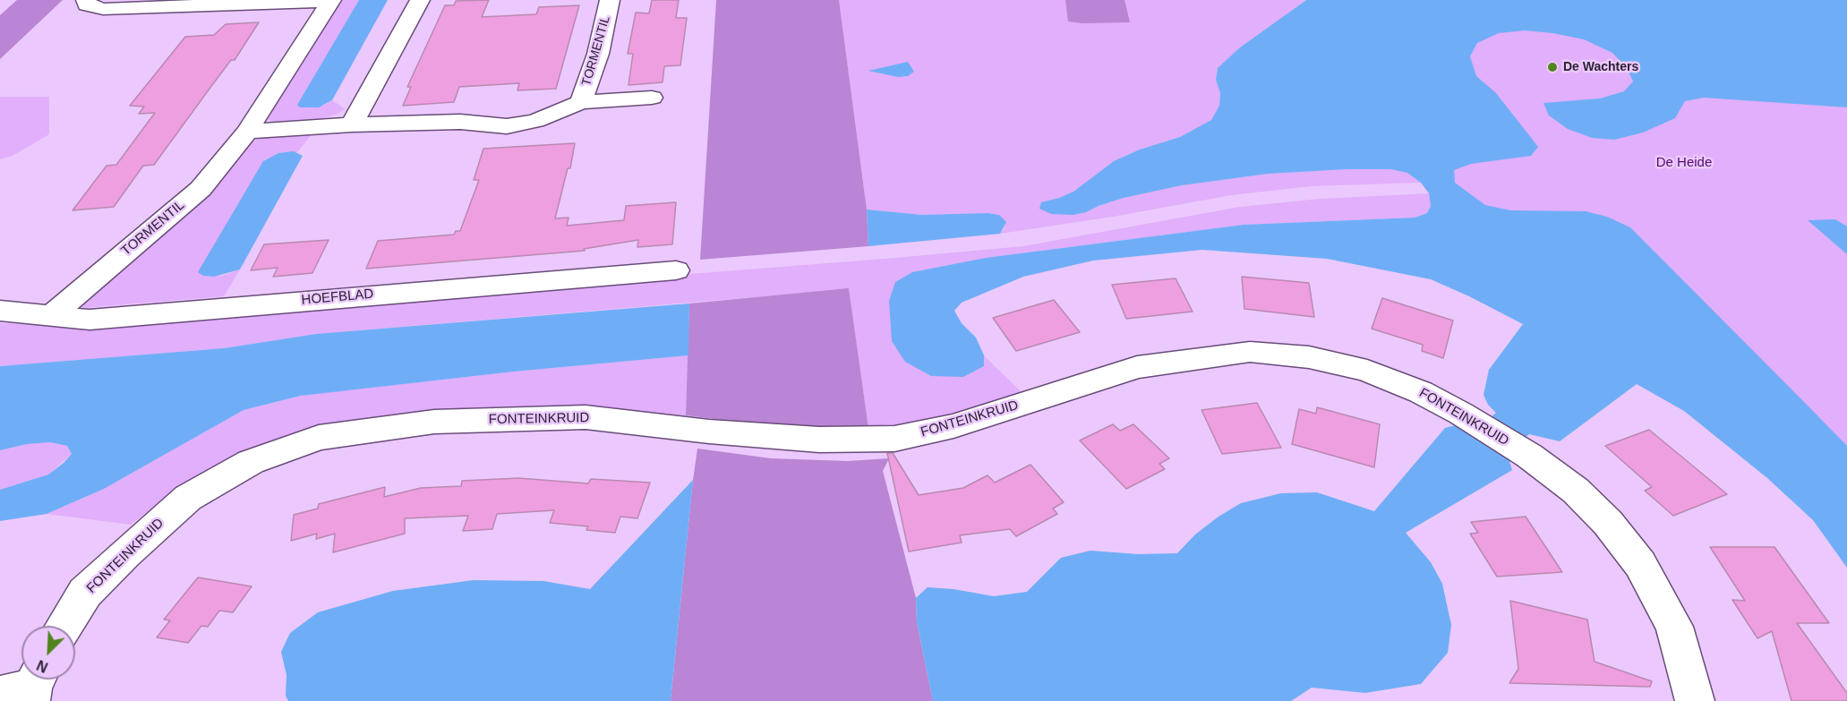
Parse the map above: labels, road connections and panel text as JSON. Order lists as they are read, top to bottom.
{
  "streets": {
    "street": ["TORMENTIL", "HOEFBLAD", "FONTEINKRUID"]
  },
  "crossings": [
    ["TORMENTIL", "HOEFBLAD"]
  ],
  "parks": ["De Heide"],
  "places": ["De Wachters"],
  "north": "bottom left"
}
